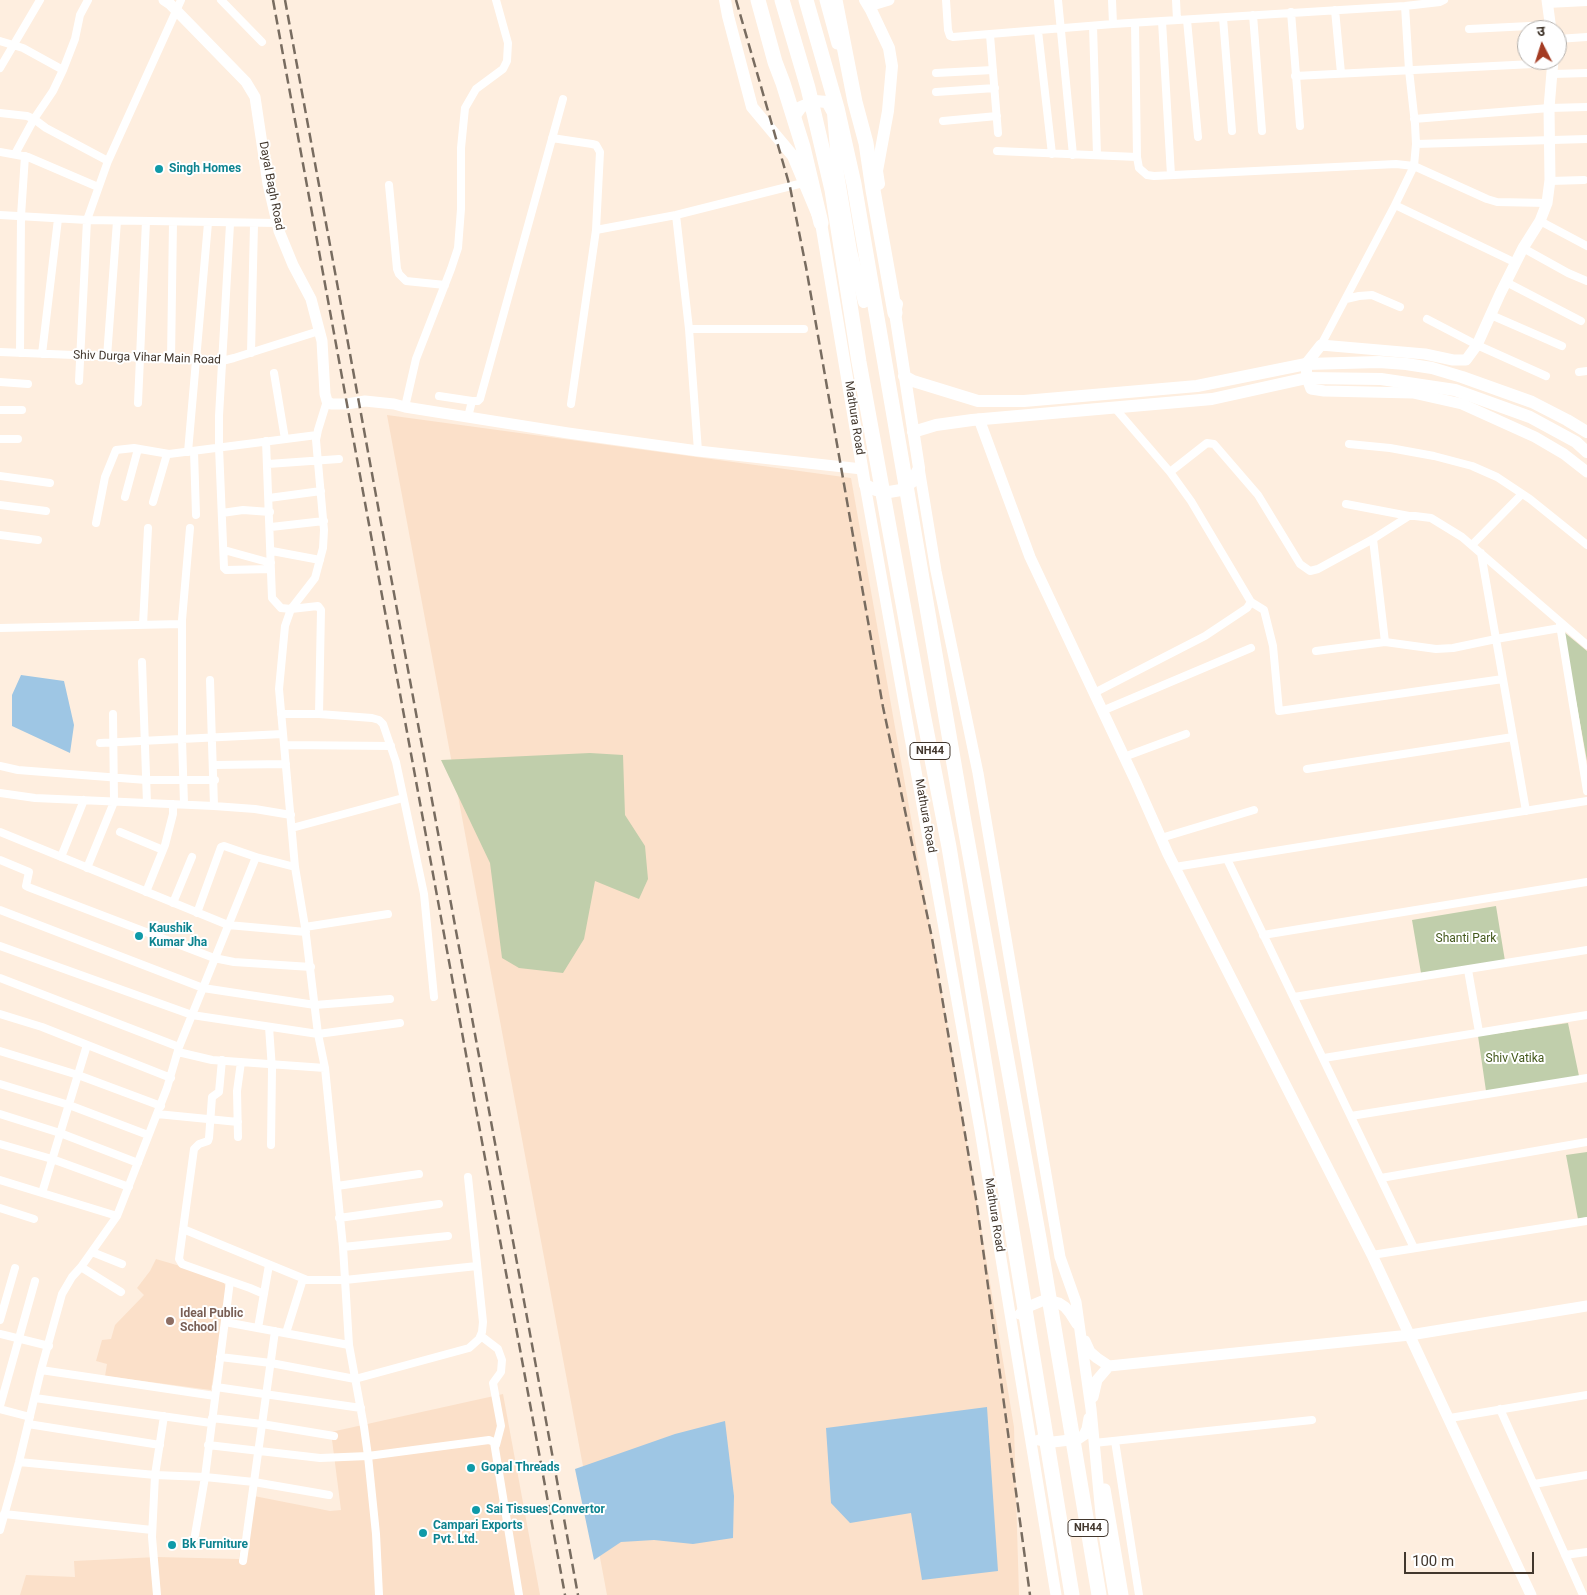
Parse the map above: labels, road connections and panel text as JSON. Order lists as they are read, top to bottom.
{
  "streets": {
    "highway": ["Mathura Road", "NH44"],
    "street": ["Dayal Bagh Road", "Shiv Durga Vihar Main Road"]
  },
  "crossings": [
    ["Dayal Bagh Road", "Shiv Durga Vihar Main Road"]
  ],
  "parks": ["Shanti Park", "Shiv Vatika"],
  "places": [
    "Singh Homes",
    "Kaushik Kumar Jha",
    "Ideal Public School",
    "Gopal Threads",
    "Sai Tissues Convertor",
    "Campari Exports Pvt. Ltd.",
    "Bk Furniture"
  ],
  "scale_bar": "100 m",
  "north": "top"
}
